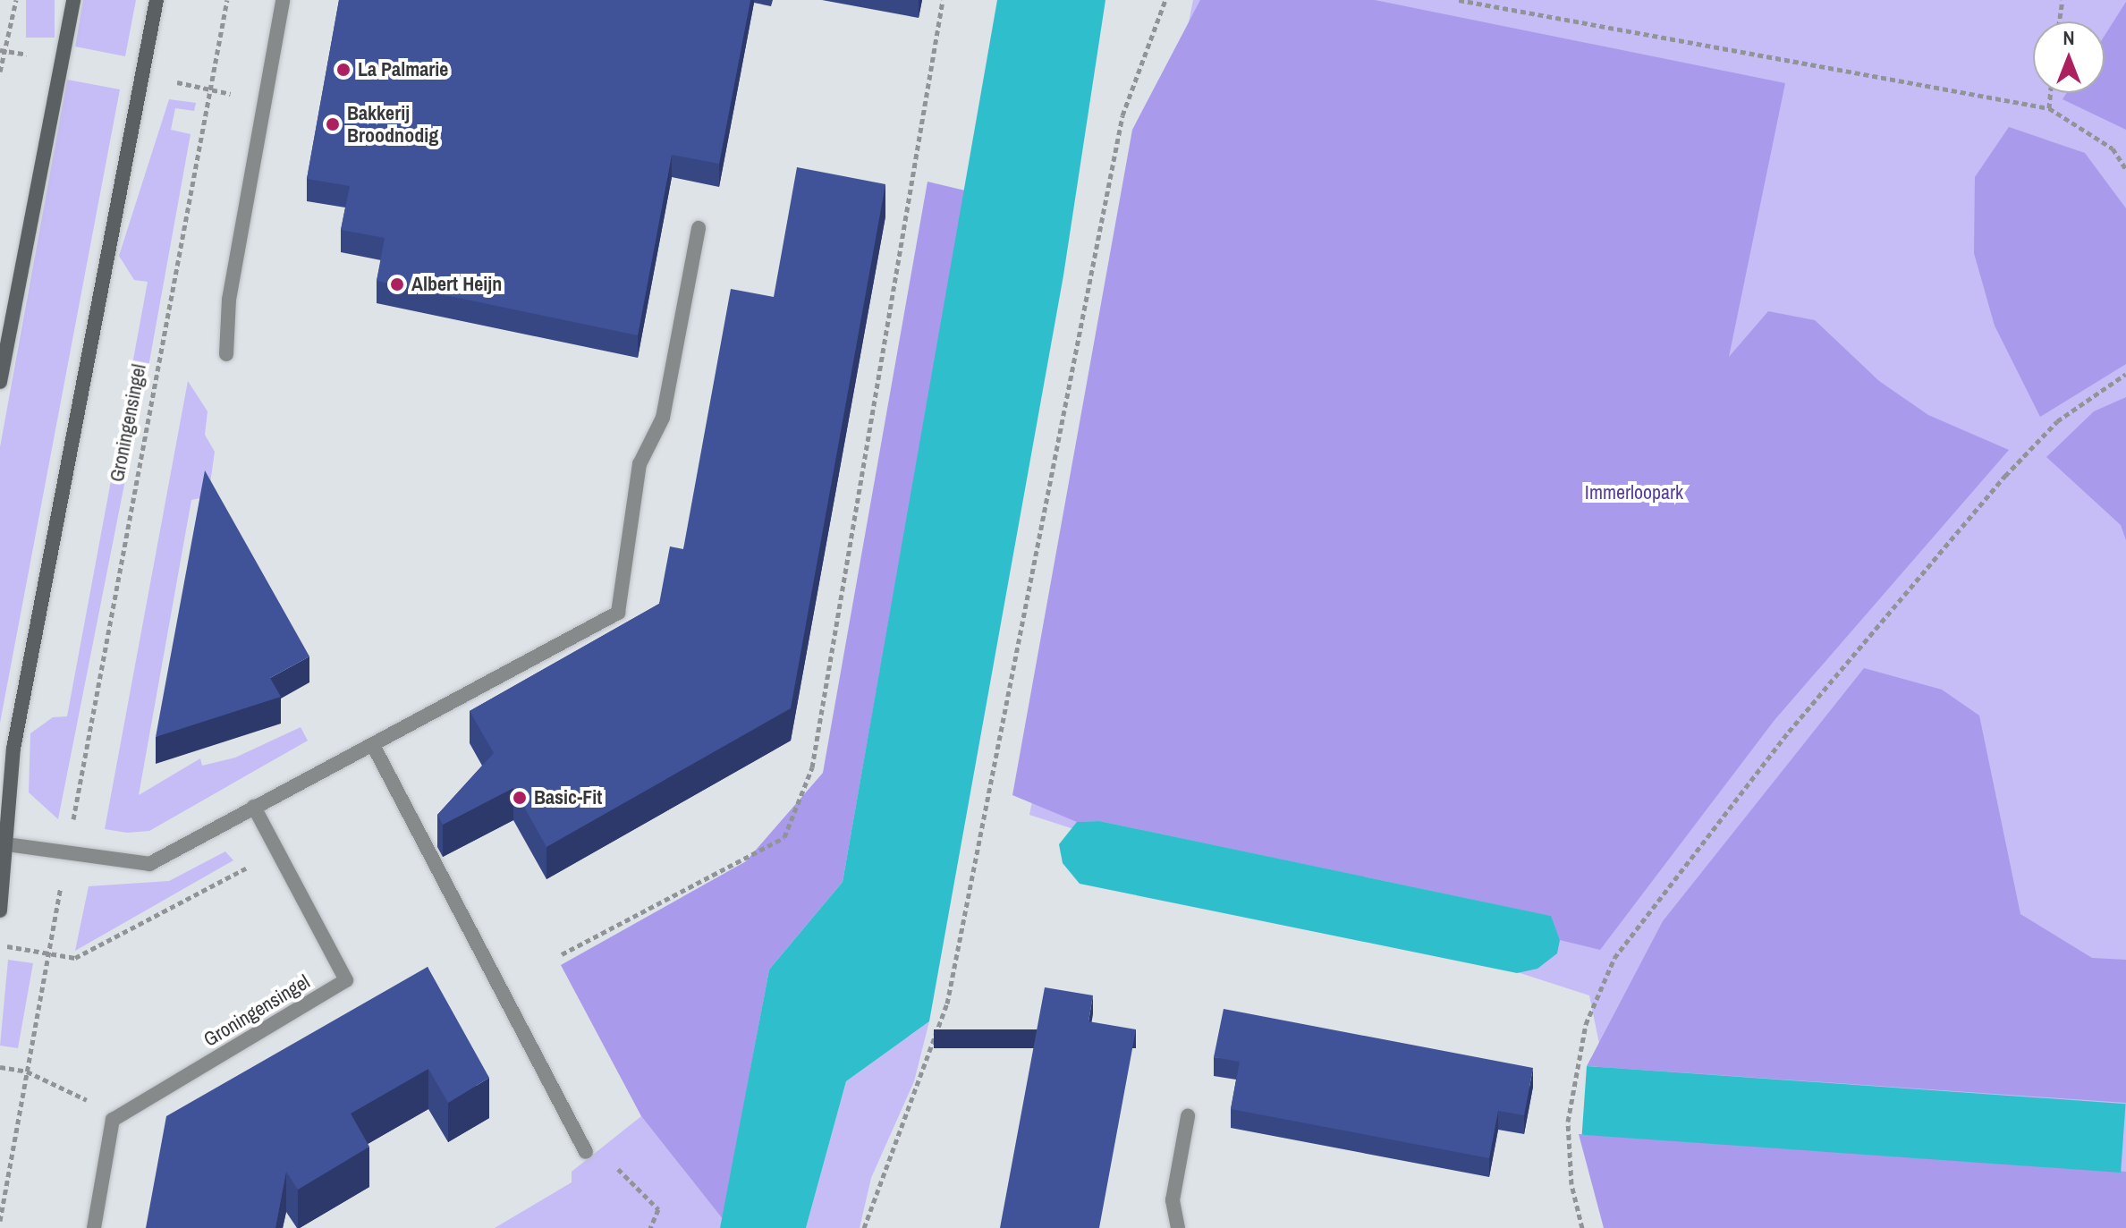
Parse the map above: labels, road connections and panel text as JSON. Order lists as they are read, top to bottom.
{
  "streets": {
    "street": ["Groningensingel"]
  },
  "parks": ["Immerloopark"],
  "places": [
    "La Palmarie",
    "Bakkerij Broodnodig",
    "Albert Heijn",
    "Basic-Fit"
  ],
  "north": "top"
}
